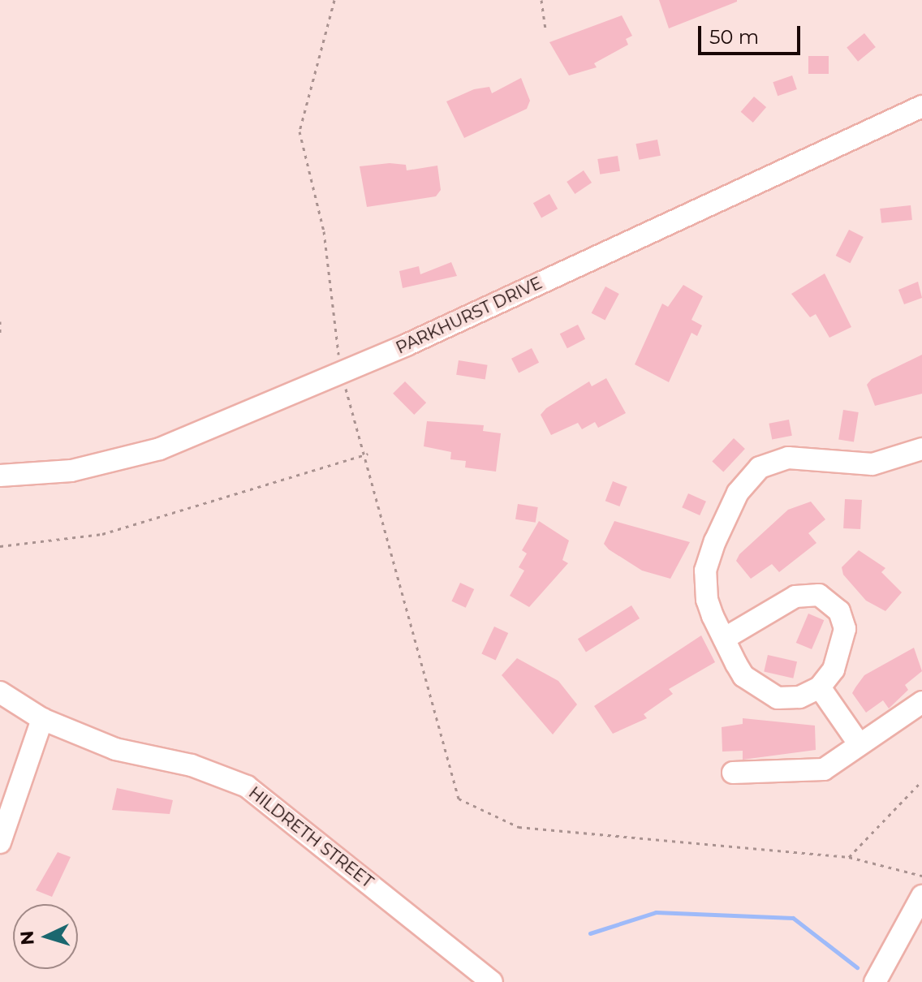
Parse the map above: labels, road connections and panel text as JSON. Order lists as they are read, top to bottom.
{
  "streets": {
    "street": ["PARKHURST DRIVE", "HILDRETH STREET"]
  },
  "scale_bar": "50 m",
  "north": "left"
}
